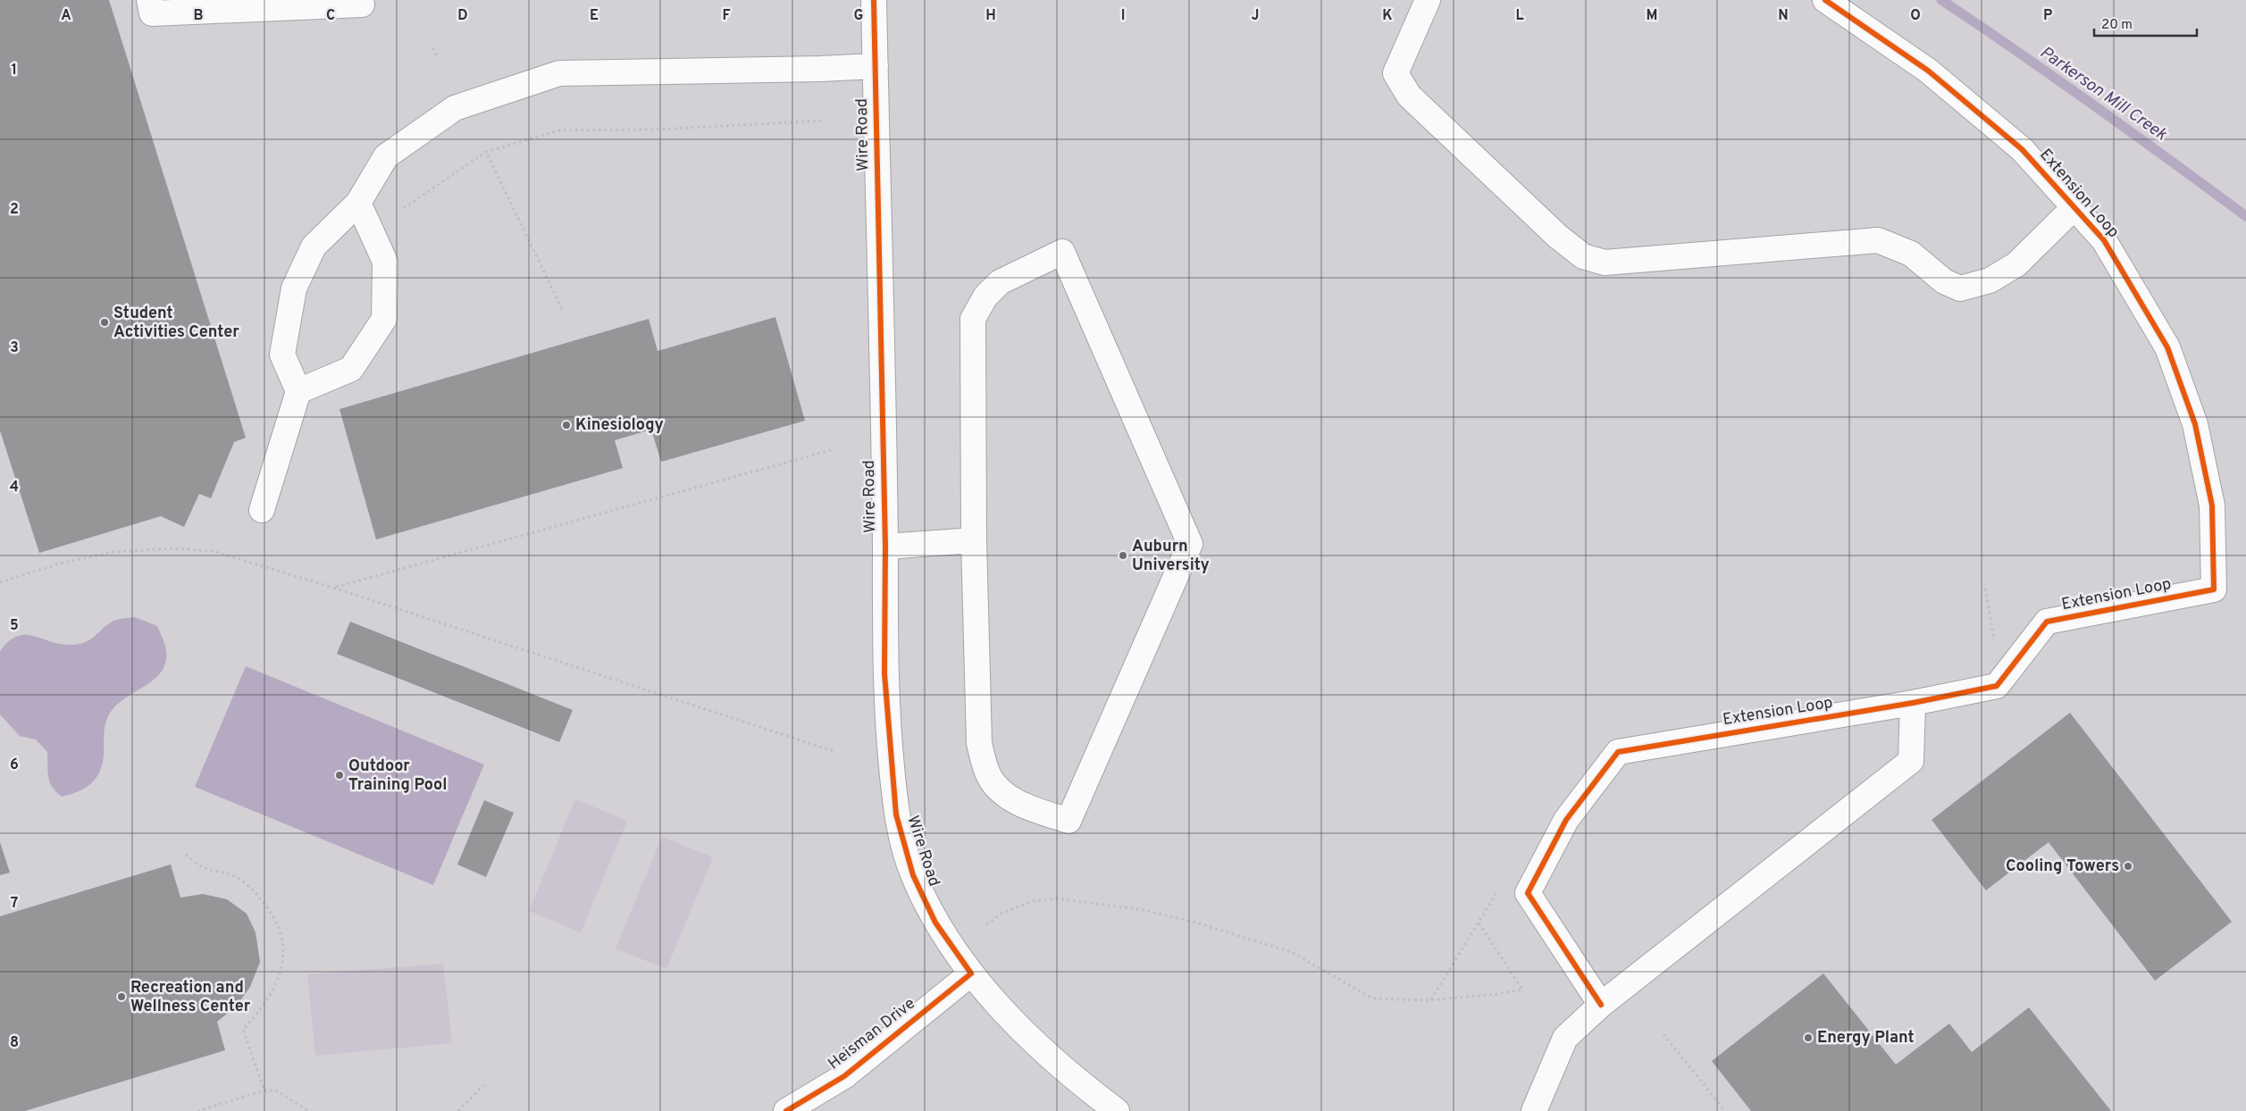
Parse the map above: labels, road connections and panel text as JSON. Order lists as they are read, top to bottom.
{
  "streets": {
    "street": ["Wire Road", "Extension Loop", "Heisman Drive"]
  },
  "crossings": [
    ["Wire Road", "Heisman Drive"]
  ],
  "water": ["Parkerson Mill Creek"],
  "places": [
    "Student Activities Center",
    "Kinesiology",
    "Auburn University",
    "Outdoor Training Pool",
    "Cooling Towers",
    "Recreation and Wellness Center",
    "Energy Plant"
  ],
  "scale_bar": "20 m",
  "grid": {
    "columns": [
      "A",
      "B",
      "C",
      "D",
      "E",
      "F",
      "G",
      "H",
      "I",
      "J",
      "K",
      "L",
      "M",
      "N",
      "O",
      "P"
    ],
    "rows": [
      "1",
      "2",
      "3",
      "4",
      "5",
      "6",
      "7",
      "8"
    ]
  }
}
